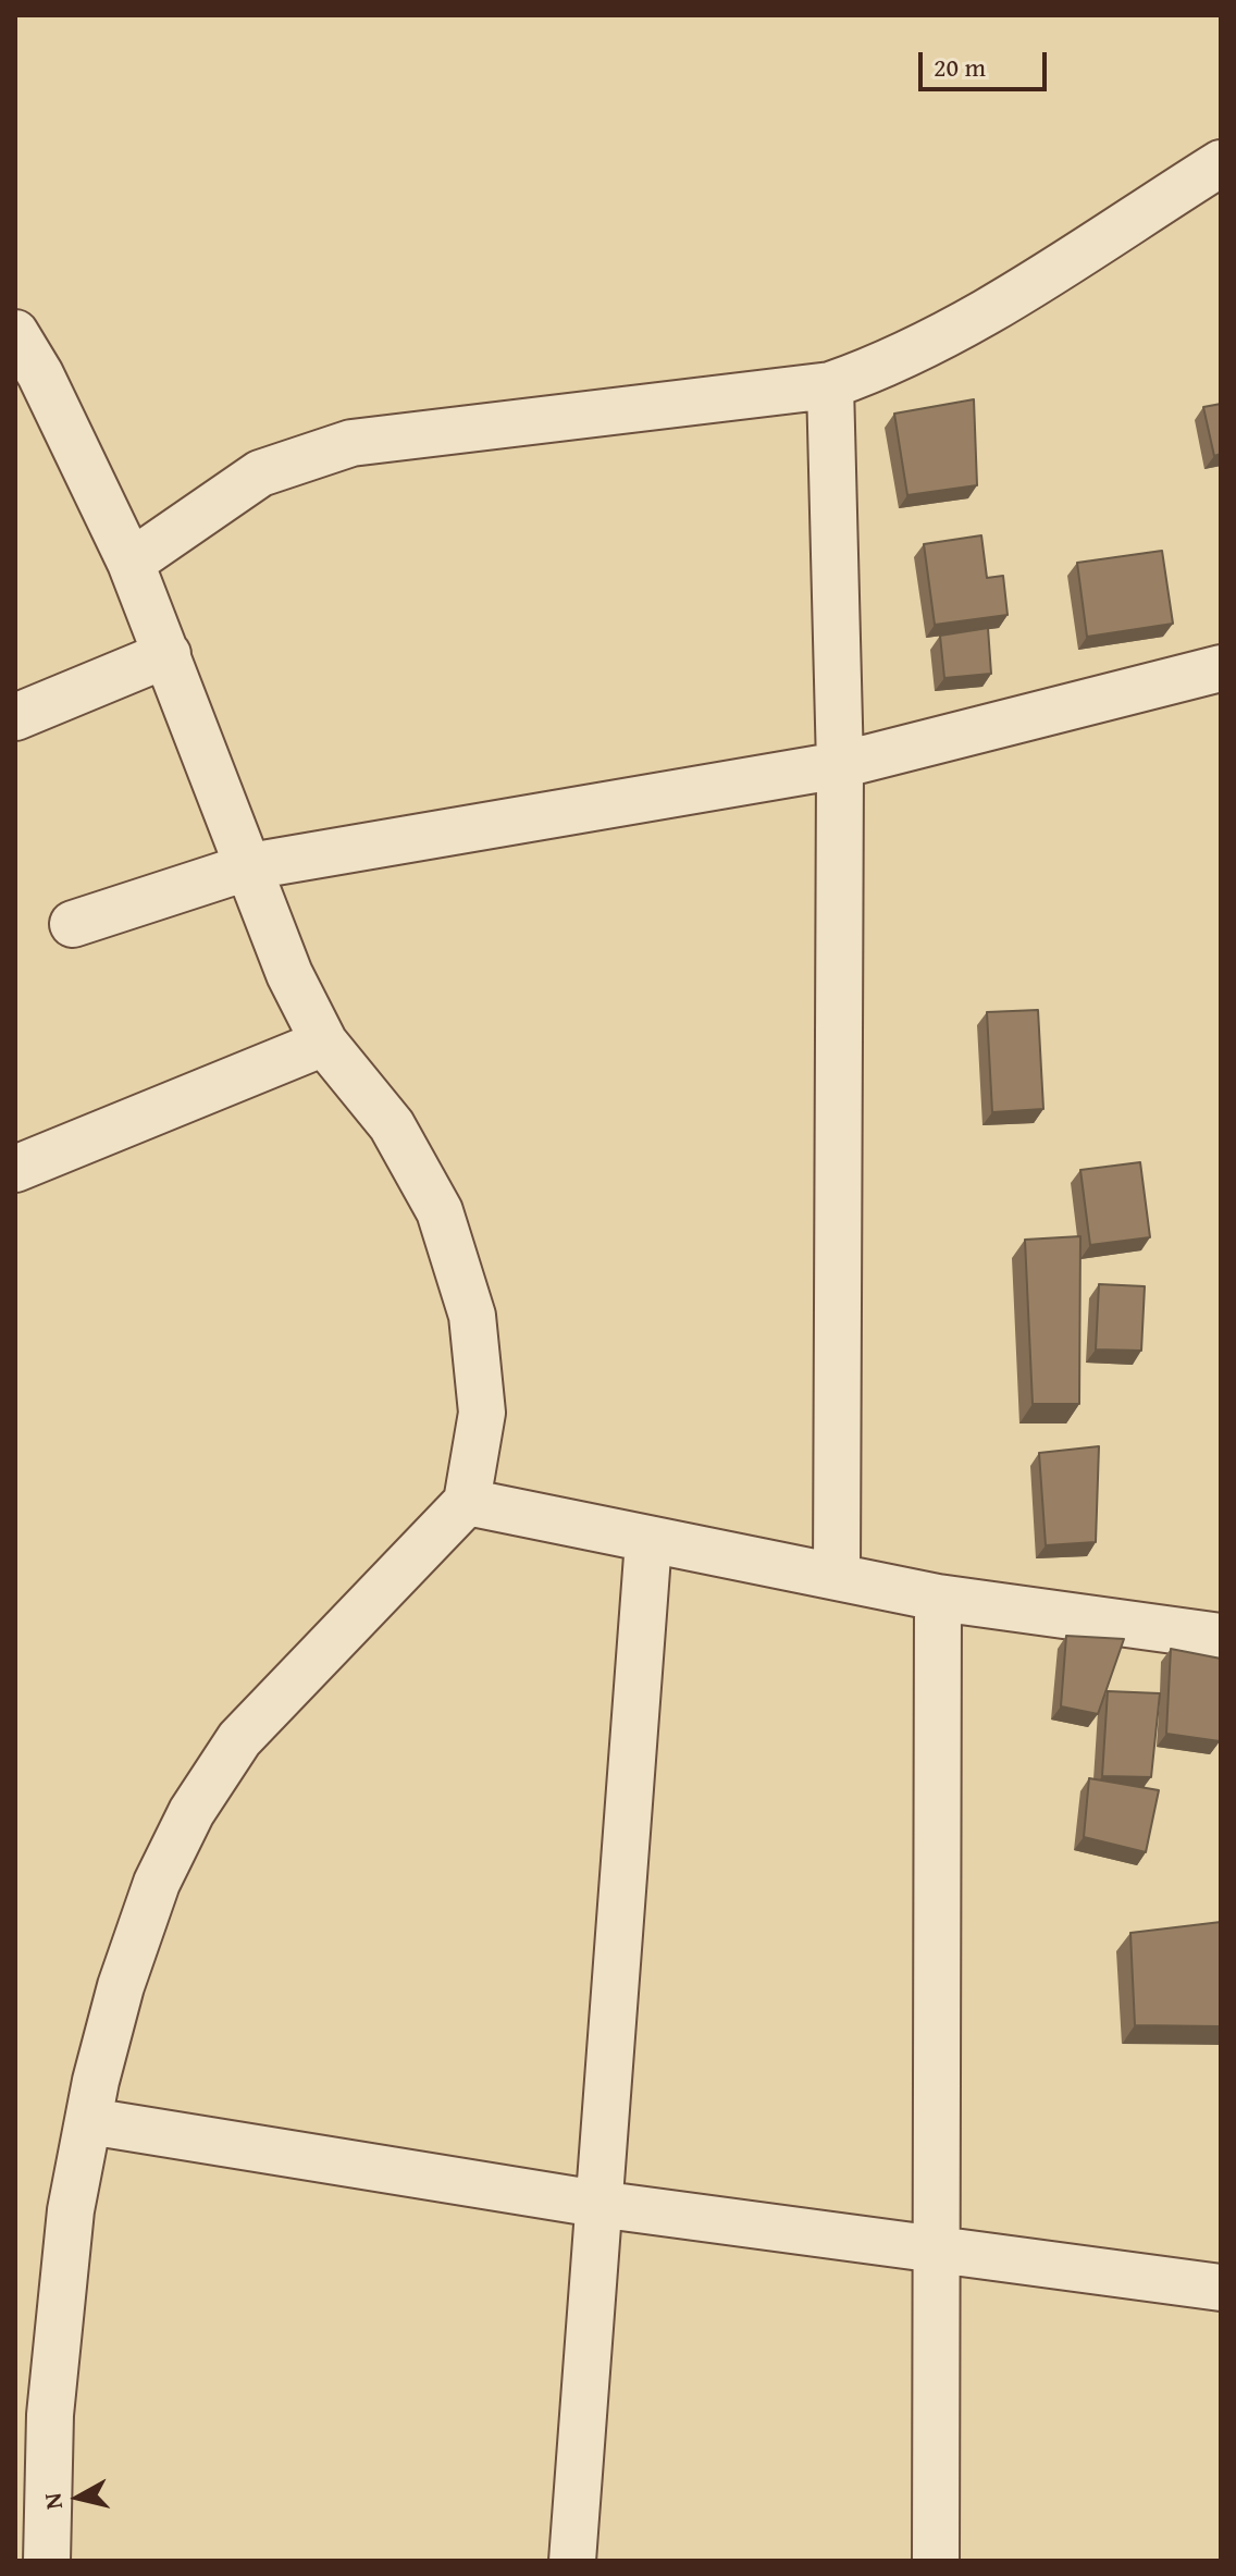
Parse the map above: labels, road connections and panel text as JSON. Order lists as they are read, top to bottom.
{
  "scale_bar": "20 m",
  "north": "left"
}
